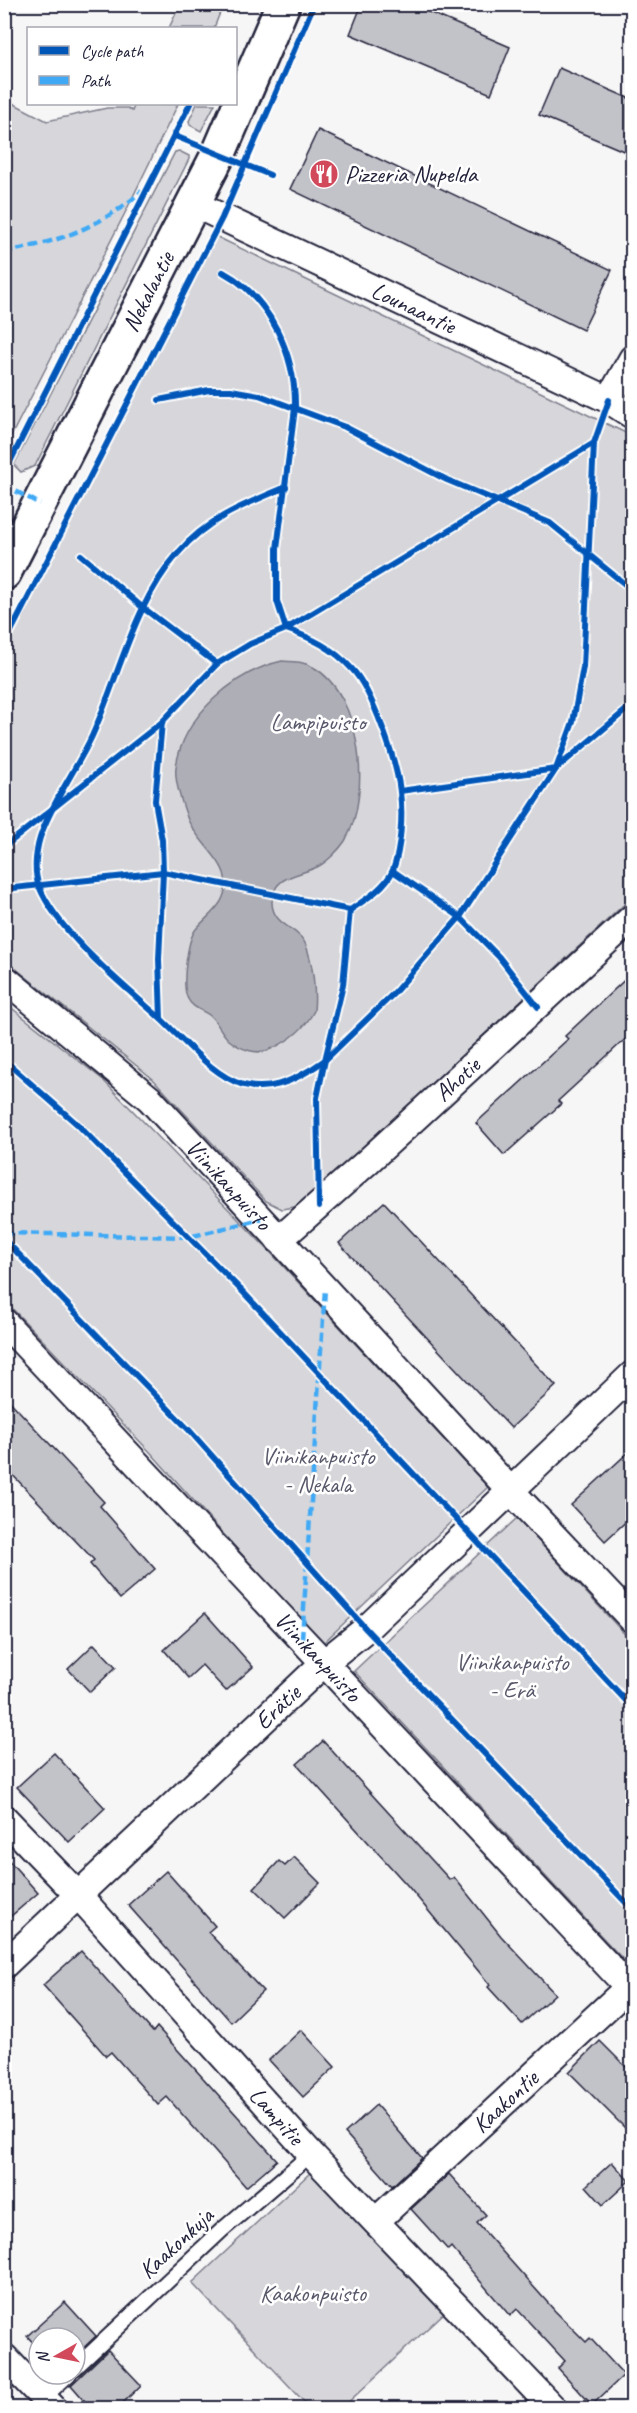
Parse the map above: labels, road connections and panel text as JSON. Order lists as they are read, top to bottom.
{
  "streets": {
    "main road": ["Nekalantie"],
    "street": [
      "Lounaantie",
      "Ahotie",
      "Viinikanpuisto",
      "Erätie",
      "Kaakontie",
      "Lampitie"
    ],
    "lane": ["Kaakonkuja"]
  },
  "crossings": [
    ["Nekalantie", "Lounaantie"],
    ["Ahotie", "Viinikanpuisto"],
    ["Viinikanpuisto", "Erätie"],
    ["Viinikanpuisto", "Kaakontie"],
    ["Erätie", "Lampitie"],
    ["Kaakontie", "Lampitie"],
    ["Lampitie", "Kaakonkuja"]
  ],
  "parks": [
    "Lampipuisto",
    "Viinikanpuisto - Nekala",
    "Viinikanpuisto - Erä",
    "Kaakonpuisto"
  ],
  "places": {
    "restaurant": ["Pizzeria Nupelda"]
  },
  "legend": ["Cycle path", "Path"],
  "north": "left"
}
